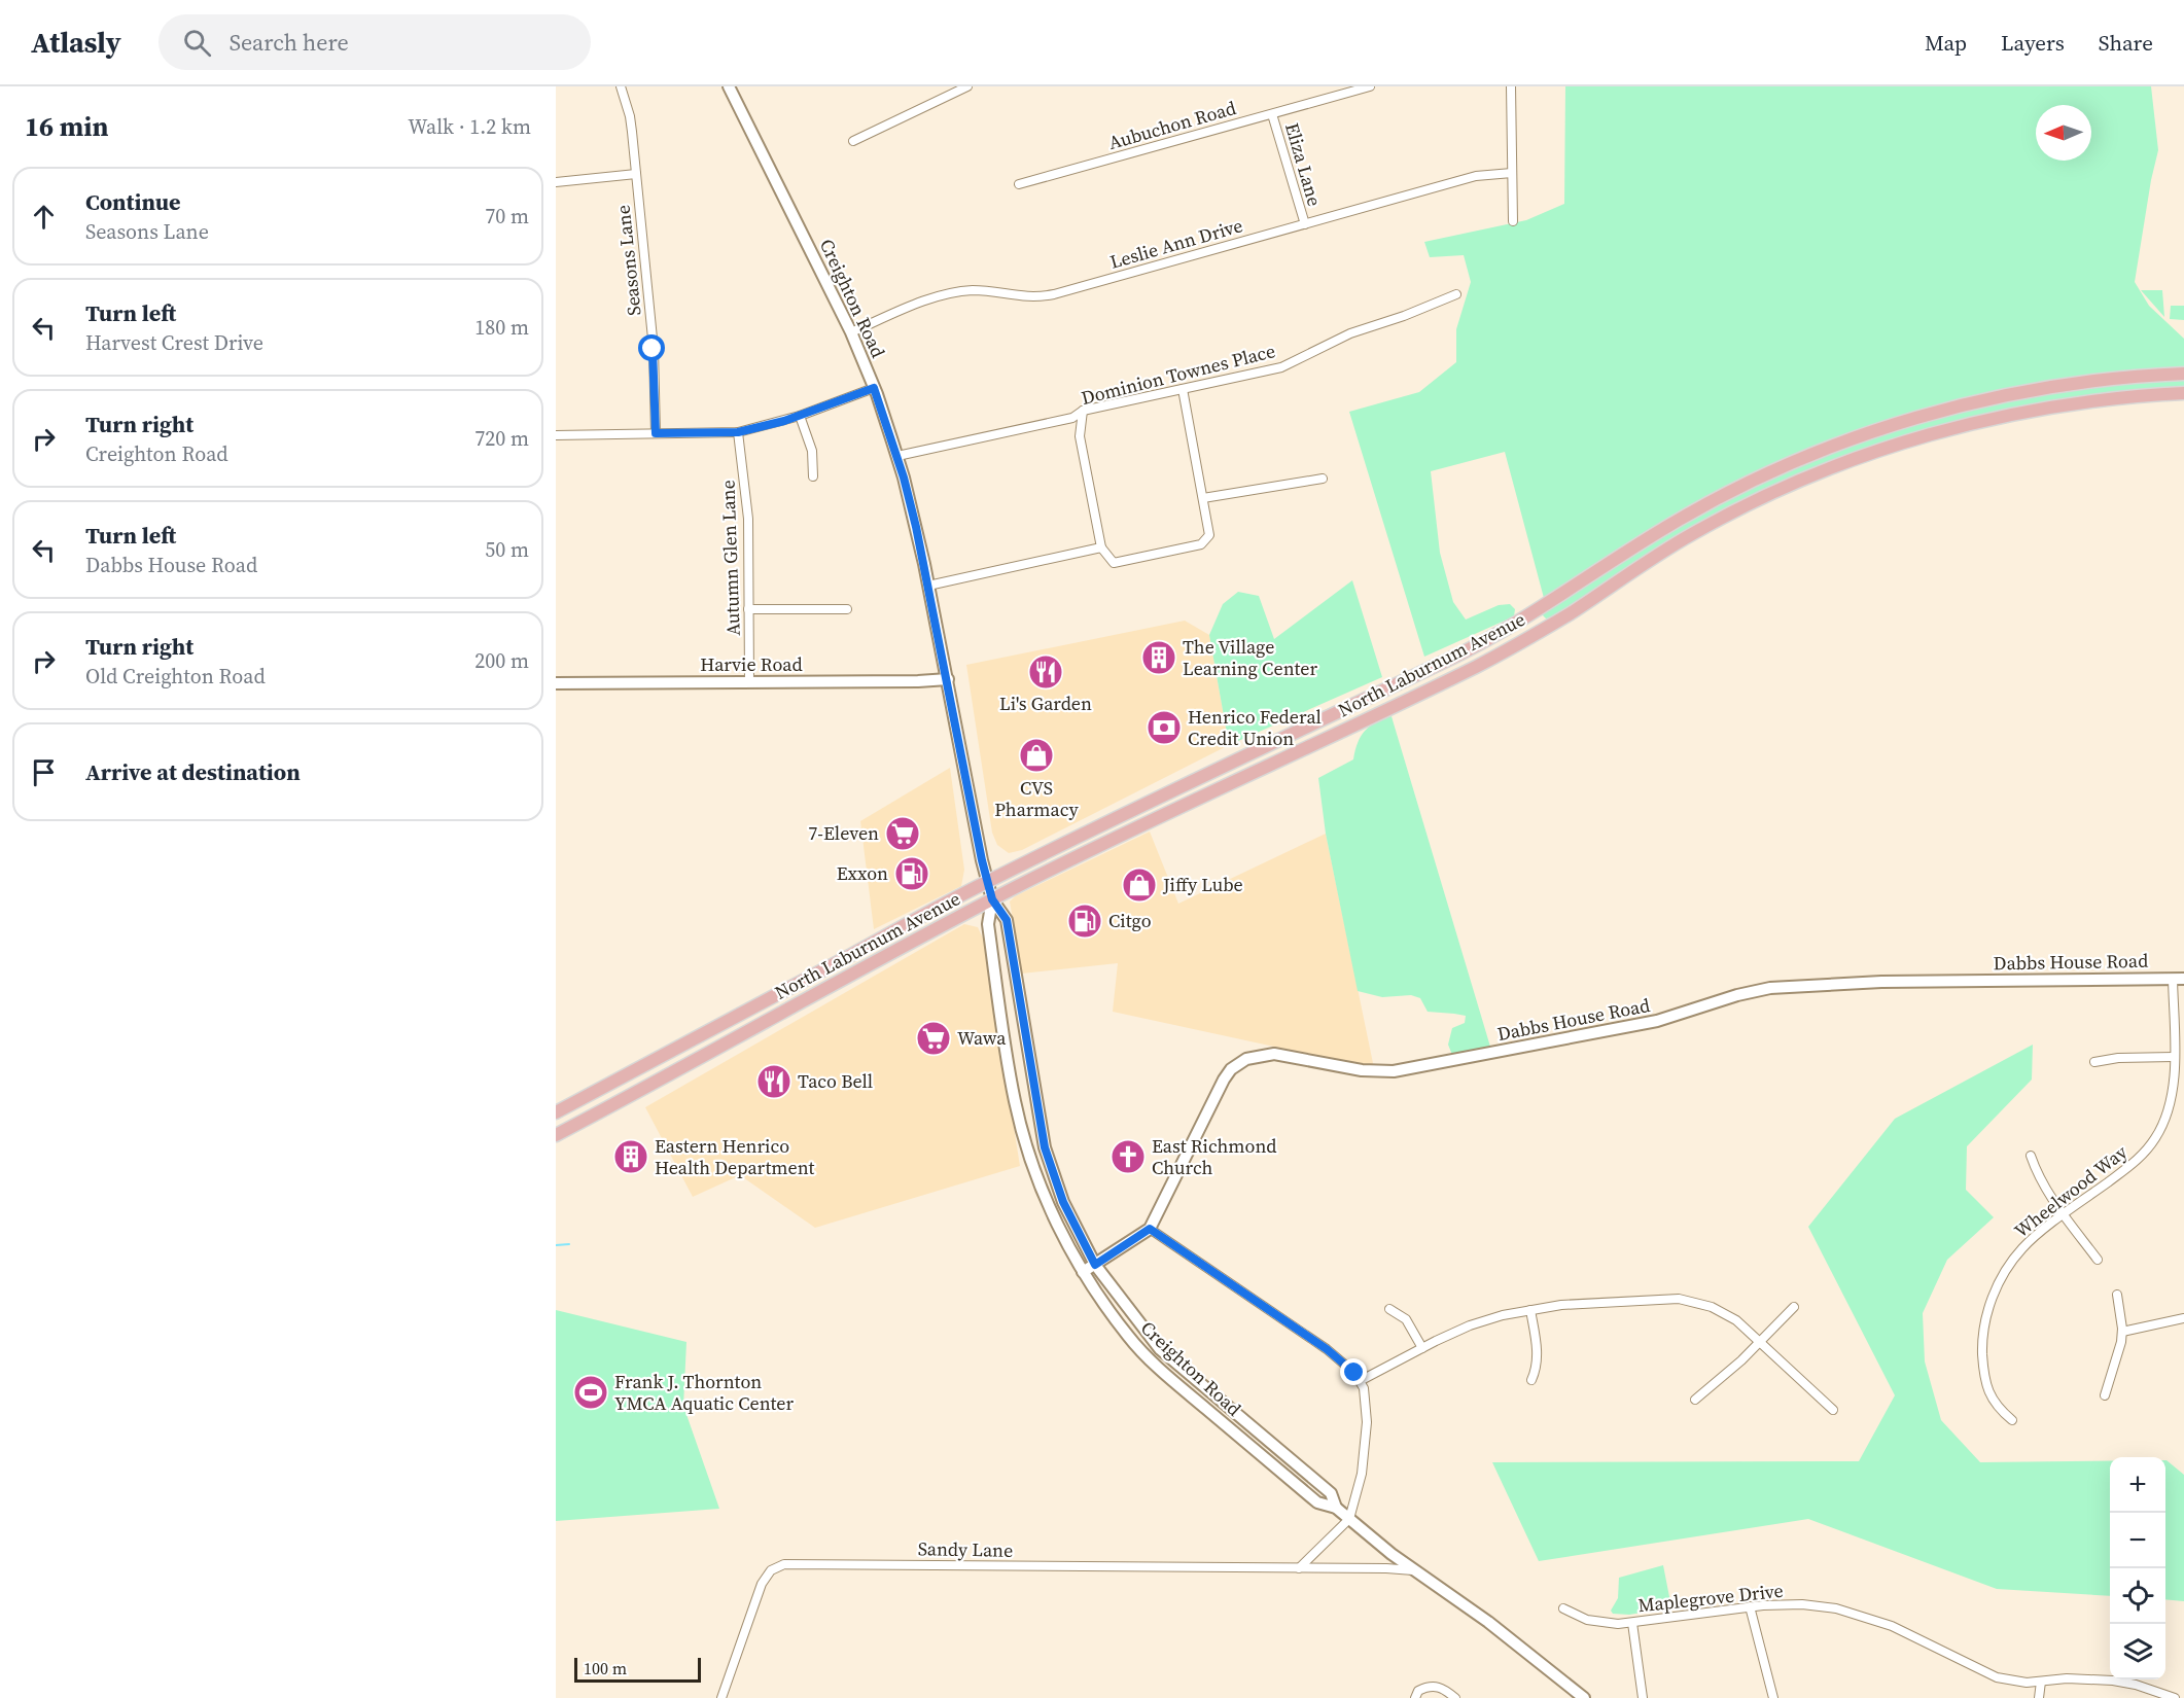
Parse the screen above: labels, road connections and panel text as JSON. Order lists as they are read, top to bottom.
{
  "streets": {
    "main road": [
      "Creighton Road",
      "Harvie Road",
      "North Laburnum Avenue",
      "Dabbs House Road"
    ],
    "street": [
      "Aubuchon Road",
      "Eliza Lane",
      "Leslie Ann Drive",
      "Seasons Lane",
      "Dominion Townes Place",
      "Autumn Glen Lane",
      "Wheelwood Way",
      "Sandy Lane",
      "Maplegrove Drive"
    ]
  },
  "crossings": [
    ["Aubuchon Road", "Eliza Lane"],
    ["Eliza Lane", "Leslie Ann Drive"],
    ["Leslie Ann Drive", "Creighton Road"],
    ["Creighton Road", "Dominion Townes Place"],
    ["Creighton Road", "Harvie Road"],
    ["Creighton Road", "North Laburnum Avenue"],
    ["Creighton Road", "Sandy Lane"],
    ["Autumn Glen Lane", "Harvie Road"],
    ["Dabbs House Road", "Wheelwood Way"]
  ],
  "places": {
    "building": ["The Village Learning Center", "Eastern Henrico Health Department"],
    "restaurant": ["Li's Garden", "Taco Bell"],
    "bank": ["Henrico Federal Credit Union"],
    "shop": ["CVS Pharmacy", "Jiffy Lube"],
    "supermarket": ["7-Eleven", "Wawa"],
    "fuel station": ["Exxon", "Citgo"],
    "church": ["East Richmond Church"],
    "sports": ["Frank J. Thornton YMCA Aquatic Center"]
  },
  "scale_bar": "100 m",
  "north": "left",
  "page": {
    "header": "Atlasly",
    "search": "Search here",
    "nav": ["Map", "Layers", "Share"],
    "heading": ["16 min", "Walk · 1.2 km"],
    "list": [
      ["Continue", "Seasons Lane", "70 m"],
      ["Turn left", "Harvest Crest Drive", "180 m"],
      ["Turn right", "Creighton Road", "720 m"],
      ["Turn left", "Dabbs House Road", "50 m"],
      ["Turn right", "Old Creighton Road", "200 m"],
      "Arrive at destination"
    ],
    "map_buttons": ["+", "−"],
    "scale": "100 m"
  }
}
